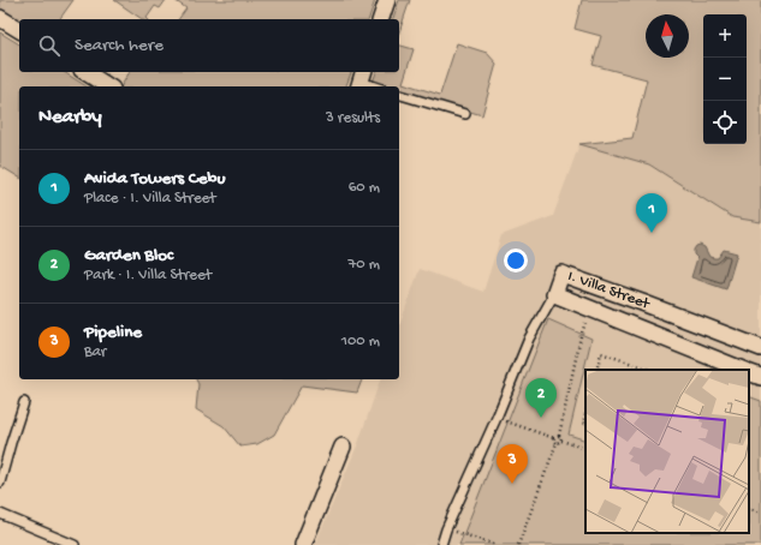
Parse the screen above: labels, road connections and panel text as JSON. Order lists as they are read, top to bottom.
{
  "streets": {
    "street": ["I. Villa Street"]
  },
  "north": "top",
  "page": {
    "map_buttons": ["+", "−"],
    "search": "Search here",
    "heading": ["Nearby", "3 results"],
    "list": [
      {
        "mark": "1",
        "name": "Avida Towers Cebu",
        "note": "Place · I. Villa Street",
        "value": "60 m"
      },
      {
        "mark": "2",
        "name": "Garden Bloc",
        "note": "Park · I. Villa Street",
        "value": "70 m"
      },
      {
        "mark": "3",
        "name": "Pipeline",
        "note": "Bar",
        "value": "100 m"
      }
    ],
    "pins": ["1", "2", "3"]
  }
}
